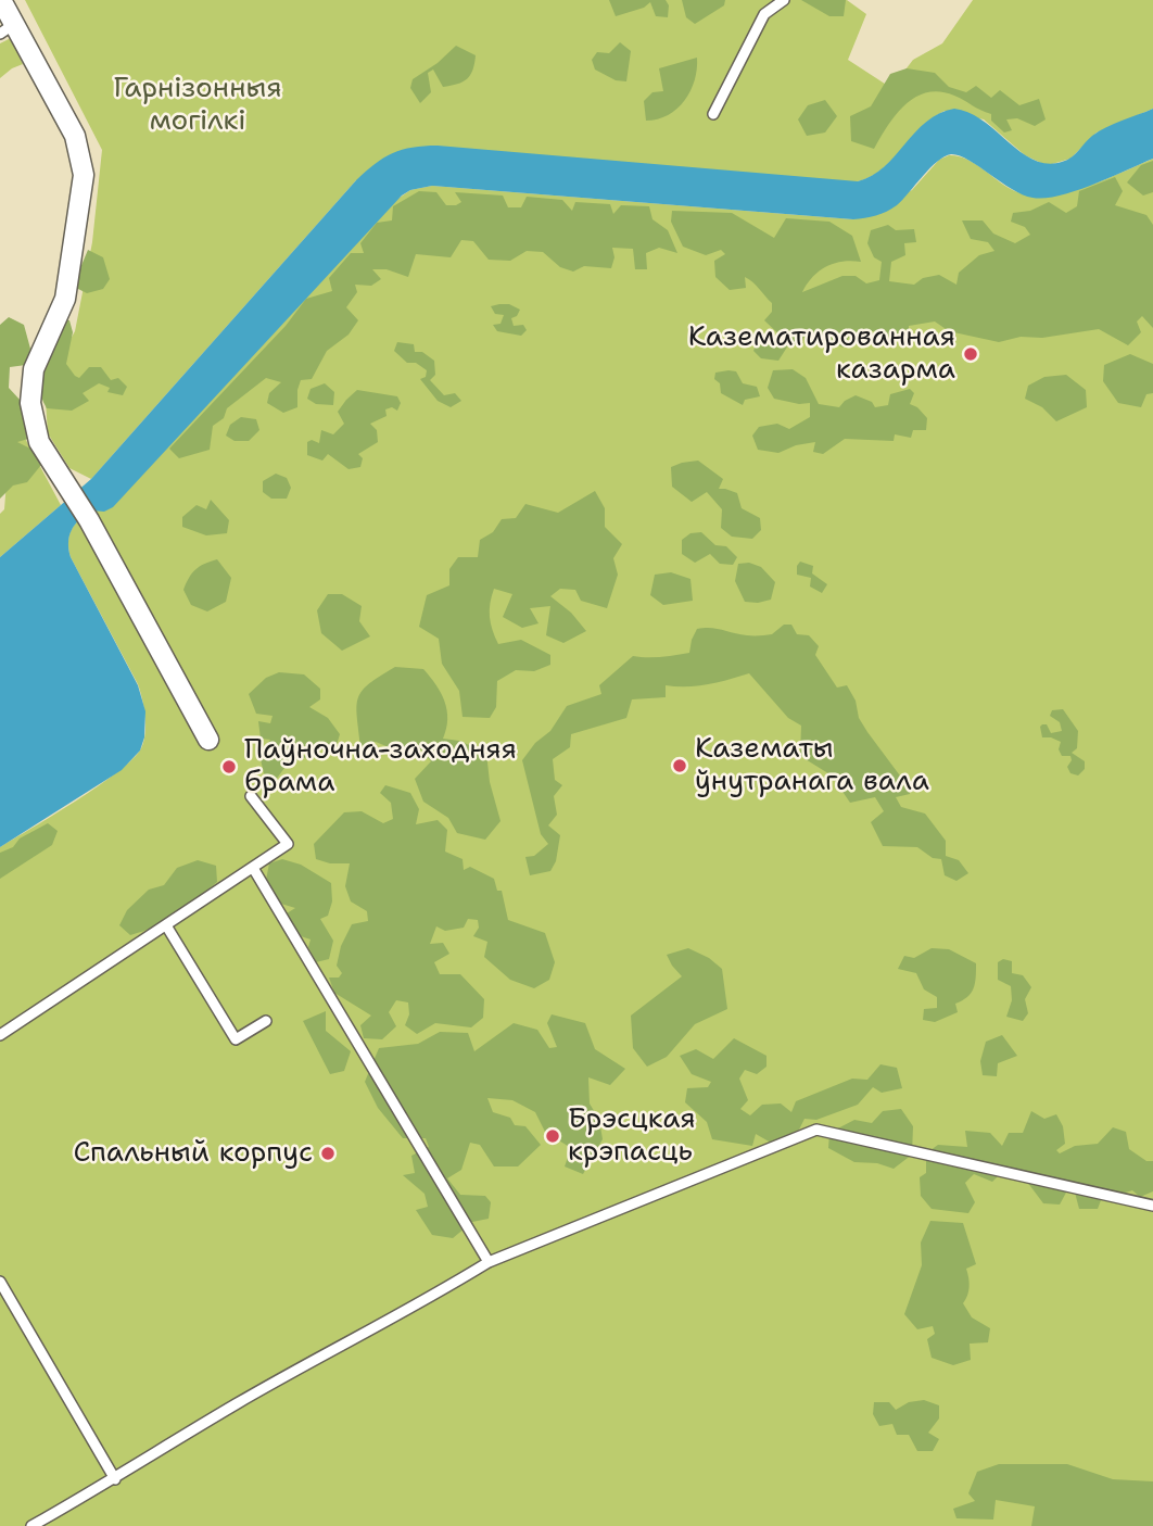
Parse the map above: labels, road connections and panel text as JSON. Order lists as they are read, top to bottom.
{
  "parks": ["Гарнізонныя могілкі"],
  "places": [
    "Казематированная казарма",
    "Казематы ўнутранага вала",
    "Паўночна-заходняя брама",
    "Брэсцкая крэпасць",
    "Спальный корпус"
  ]
}
